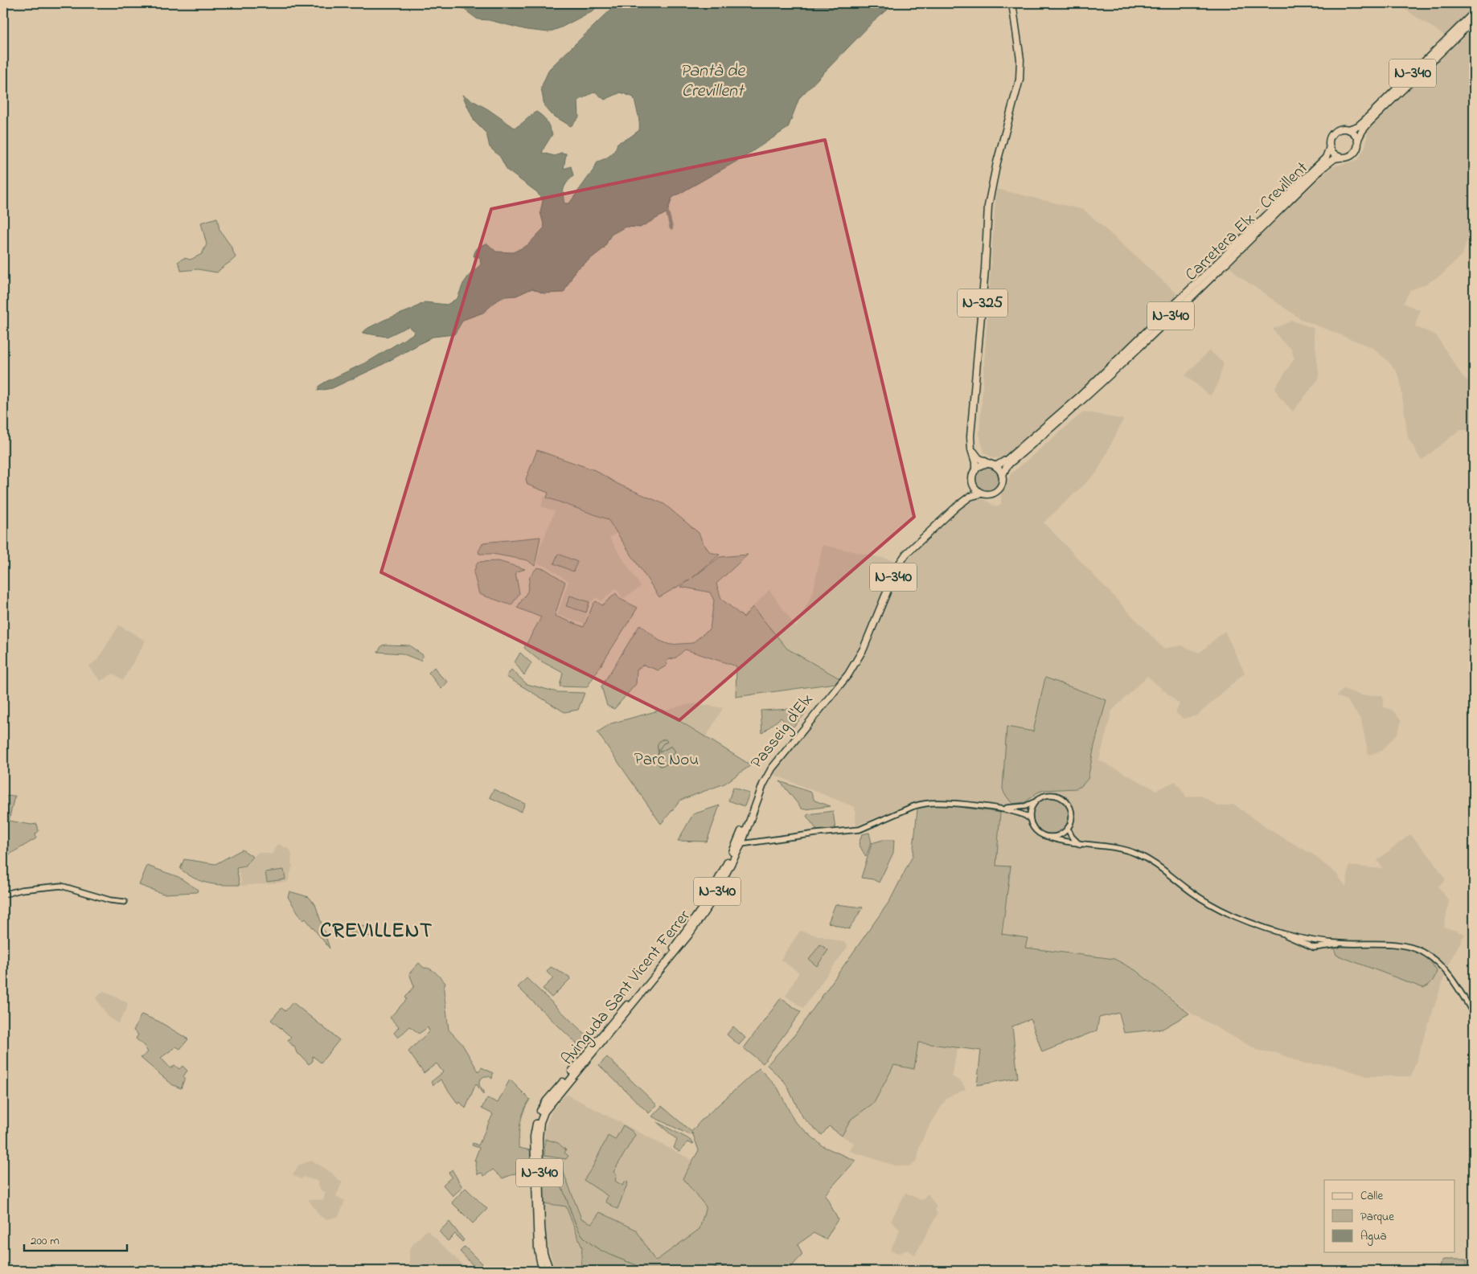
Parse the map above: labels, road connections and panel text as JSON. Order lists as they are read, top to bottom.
{
  "streets": {
    "highway": [
      "N-340",
      "Carretera Elx - Crevillent",
      "N-325",
      "Passeig d'Elx",
      "Avinguda Sant Vicent Ferrer"
    ]
  },
  "crossings": [
    ["N-340", "Carretera Elx - Crevillent"],
    ["N-340", "N-325"],
    ["N-340", "Passeig d'Elx"],
    ["N-340", "Avinguda Sant Vicent Ferrer"],
    ["Carretera Elx - Crevillent", "N-325"],
    ["Passeig d'Elx", "Avinguda Sant Vicent Ferrer"]
  ],
  "districts": ["CREVILLENT"],
  "water": ["Pantà de Crevillent"],
  "parks": ["Parc Nou"],
  "legend": ["Calle", "Parque", "Agua"],
  "scale_bar": "200 m"
}
